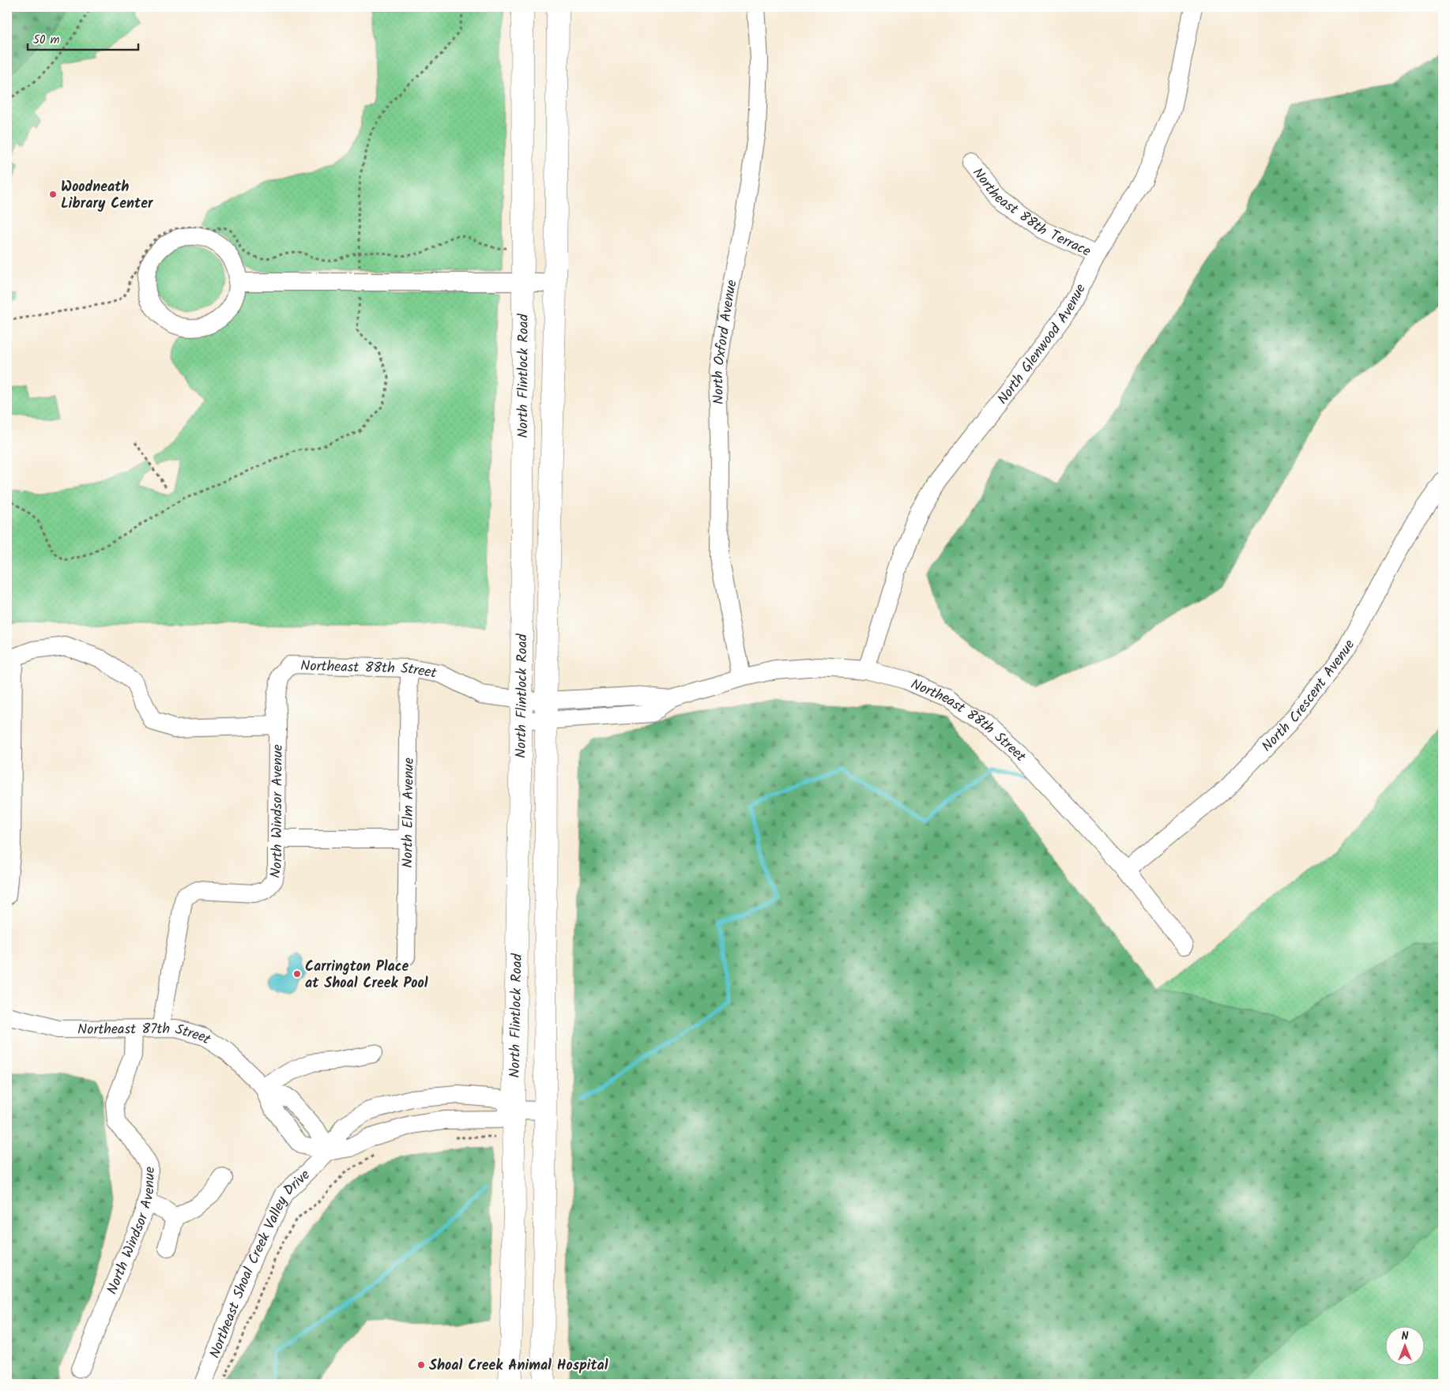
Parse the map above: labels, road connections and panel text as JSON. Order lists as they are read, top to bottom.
{
  "streets": {
    "main road": ["North Flintlock Road"],
    "street": [
      "Northeast 88th Terrace",
      "North Oxford Avenue",
      "North Glenwood Avenue",
      "Northeast 88th Street",
      "North Crescent Avenue",
      "North Windsor Avenue",
      "North Elm Avenue",
      "Northeast 87th Street",
      "Northeast Shoal Creek Valley Drive"
    ]
  },
  "crossings": [
    ["Northeast 88th Terrace", "North Glenwood Avenue"],
    ["North Oxford Avenue", "Northeast 88th Street"],
    ["North Glenwood Avenue", "Northeast 88th Street"],
    ["North Flintlock Road", "Northeast 88th Street"],
    ["North Flintlock Road", "Northeast Shoal Creek Valley Drive"],
    ["Northeast 88th Street", "North Crescent Avenue"],
    ["Northeast 88th Street", "North Windsor Avenue"],
    ["Northeast 88th Street", "North Elm Avenue"],
    ["North Windsor Avenue", "Northeast 87th Street"],
    ["Northeast 87th Street", "Northeast Shoal Creek Valley Drive"]
  ],
  "places": ["Woodneath Library Center", "Carrington Place at Shoal Creek Pool", "Shoal Creek Animal Hospital"],
  "scale_bar": "50 m",
  "north": "top"
}
